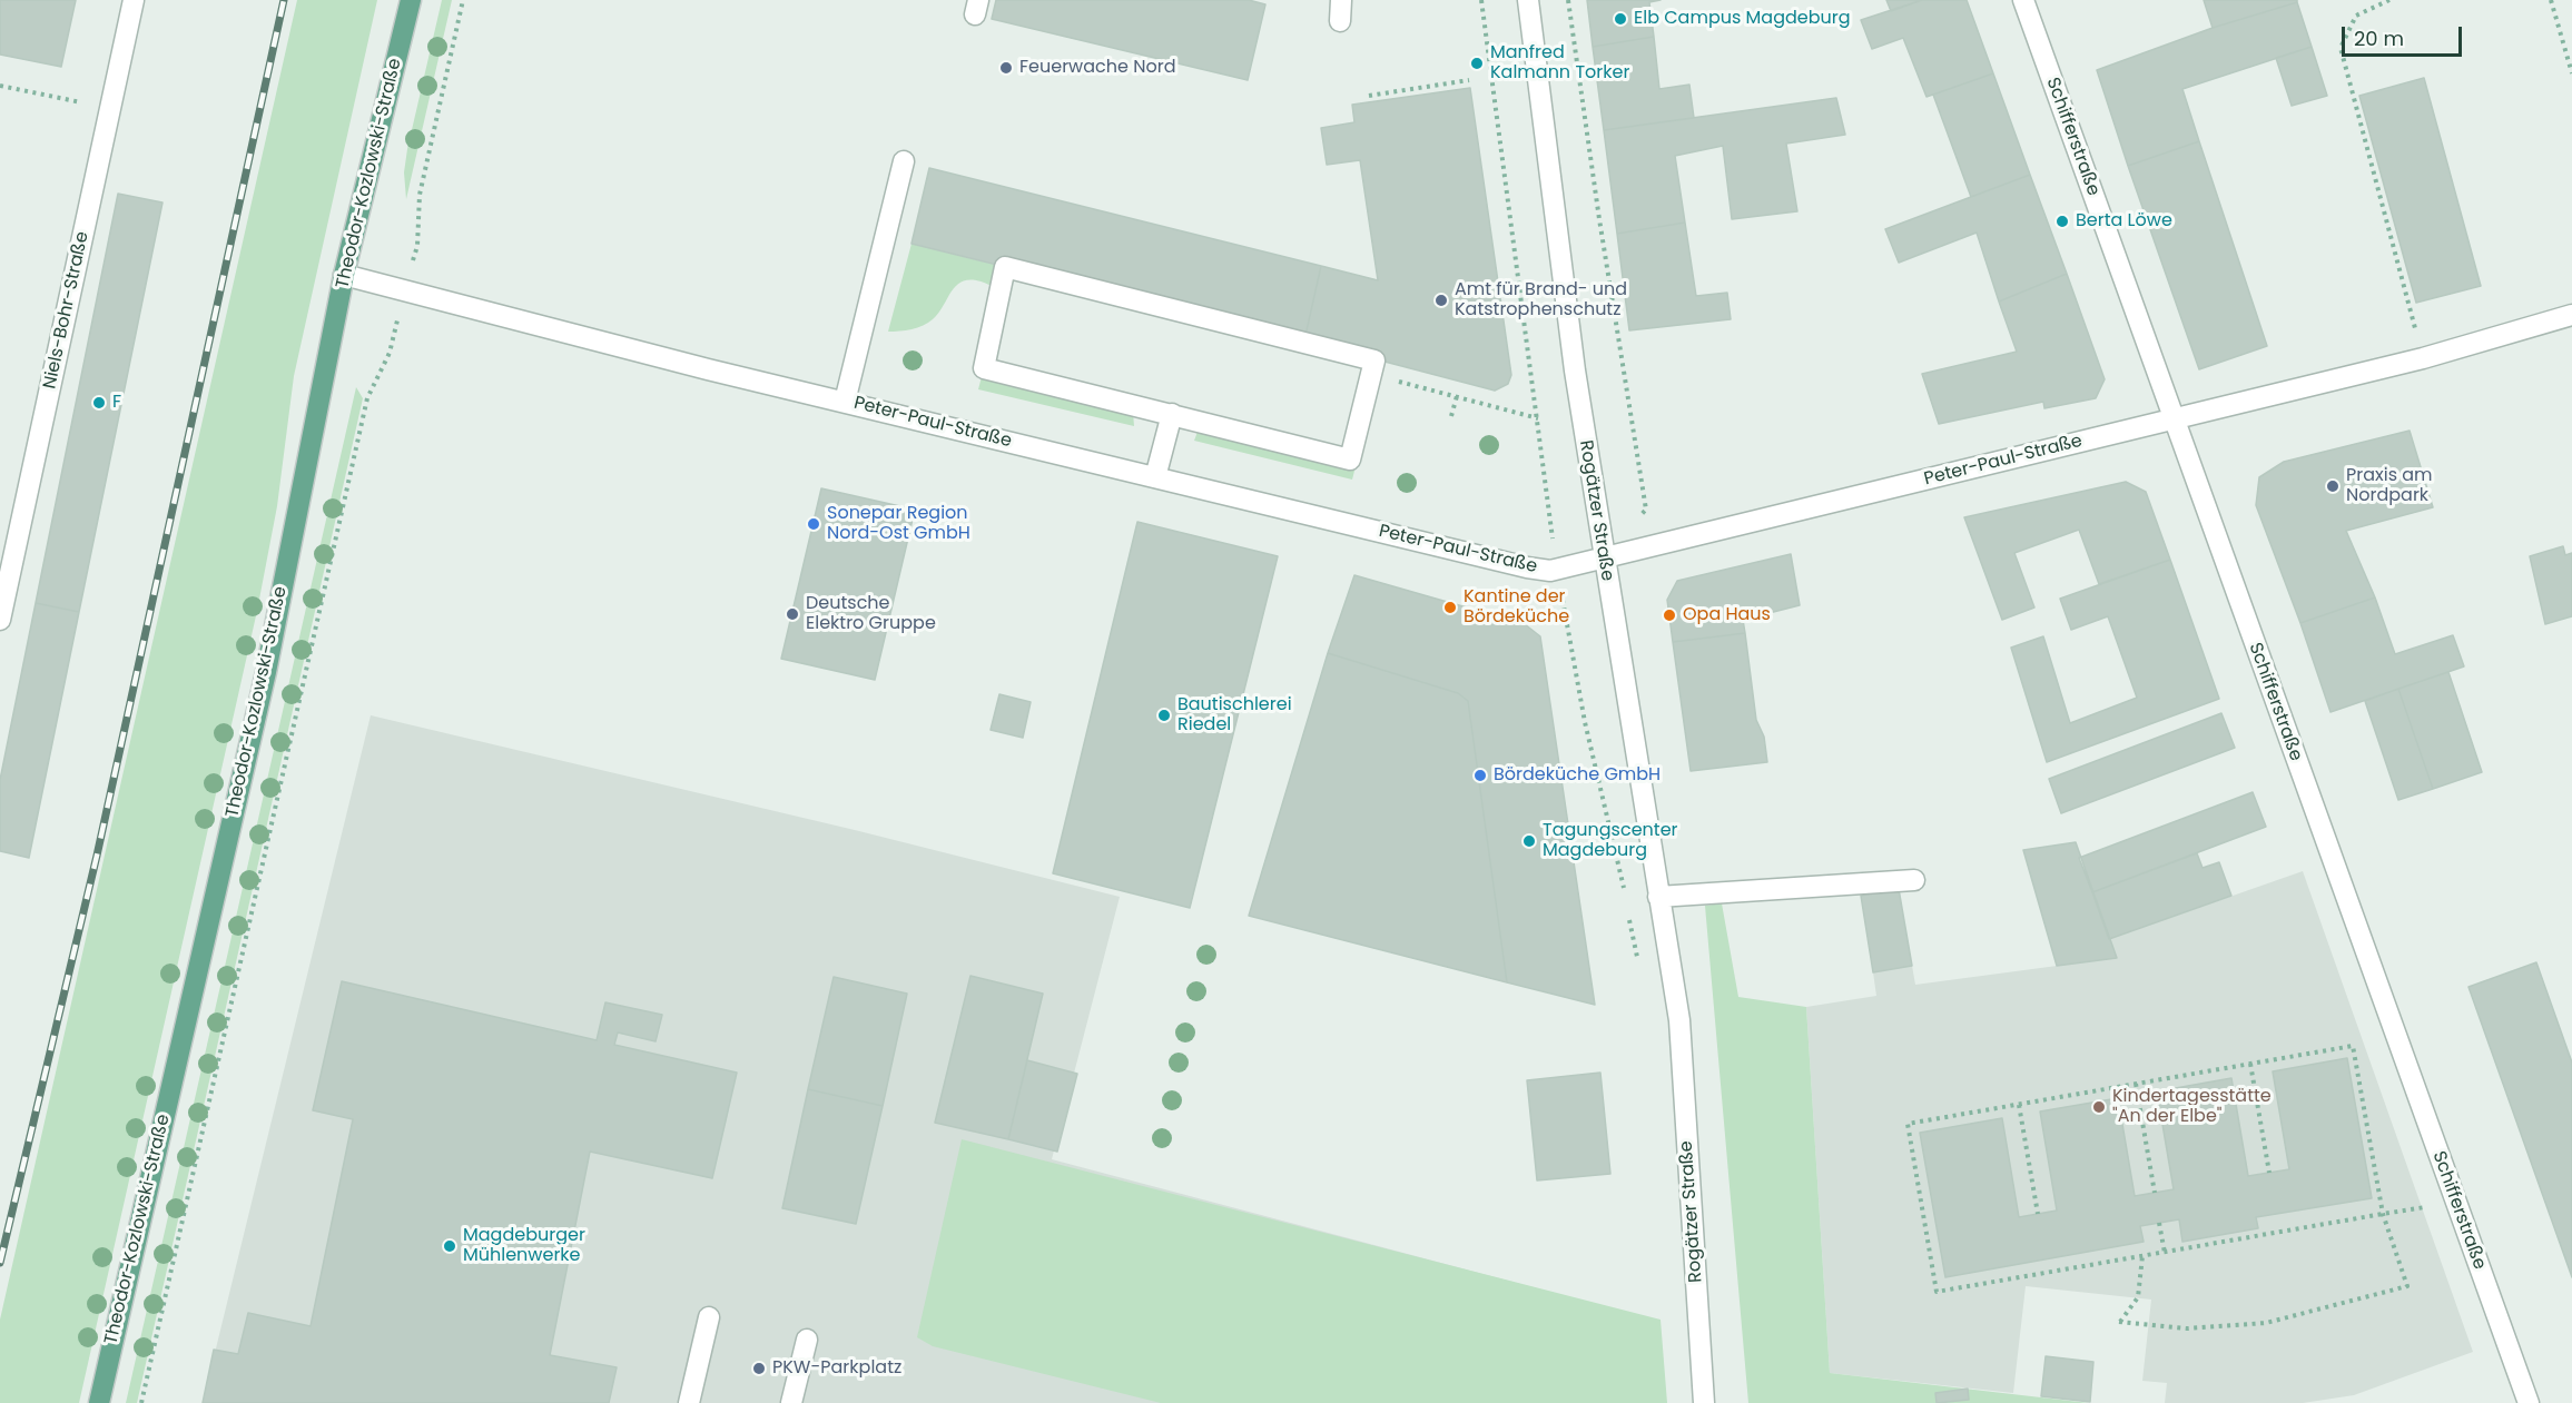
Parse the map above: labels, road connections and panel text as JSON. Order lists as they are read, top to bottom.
{
  "streets": {
    "main road": ["Theodor-Kozlowski-Straße"],
    "street": [
      "Schifferstraße",
      "Niels-Bohr-Straße",
      "Peter-Paul-Straße",
      "Rogätzer Straße"
    ]
  },
  "crossings": [
    ["Schifferstraße", "Peter-Paul-Straße"],
    ["Theodor-Kozlowski-Straße", "Peter-Paul-Straße"],
    ["Peter-Paul-Straße", "Rogätzer Straße"]
  ],
  "places": [
    "Elb Campus Magdeburg",
    "Manfred Kalmann Torker",
    "Feuerwache Nord",
    "Berta Löwe",
    "Amt für Brand- und Katstrophenschutz",
    "F",
    "Praxis am Nordpark",
    "Sonepar Region Nord-Ost GmbH",
    "Kantine der Bördeküche",
    "Deutsche Elektro Gruppe",
    "Opa Haus",
    "Bautischlerei Riedel",
    "Bördeküche GmbH",
    "Tagungscenter Magdeburg",
    "Kindertagesstätte \"An der Elbe\"",
    "Magdeburger Mühlenwerke",
    "PKW-Parkplatz"
  ],
  "scale_bar": "20 m"
}
